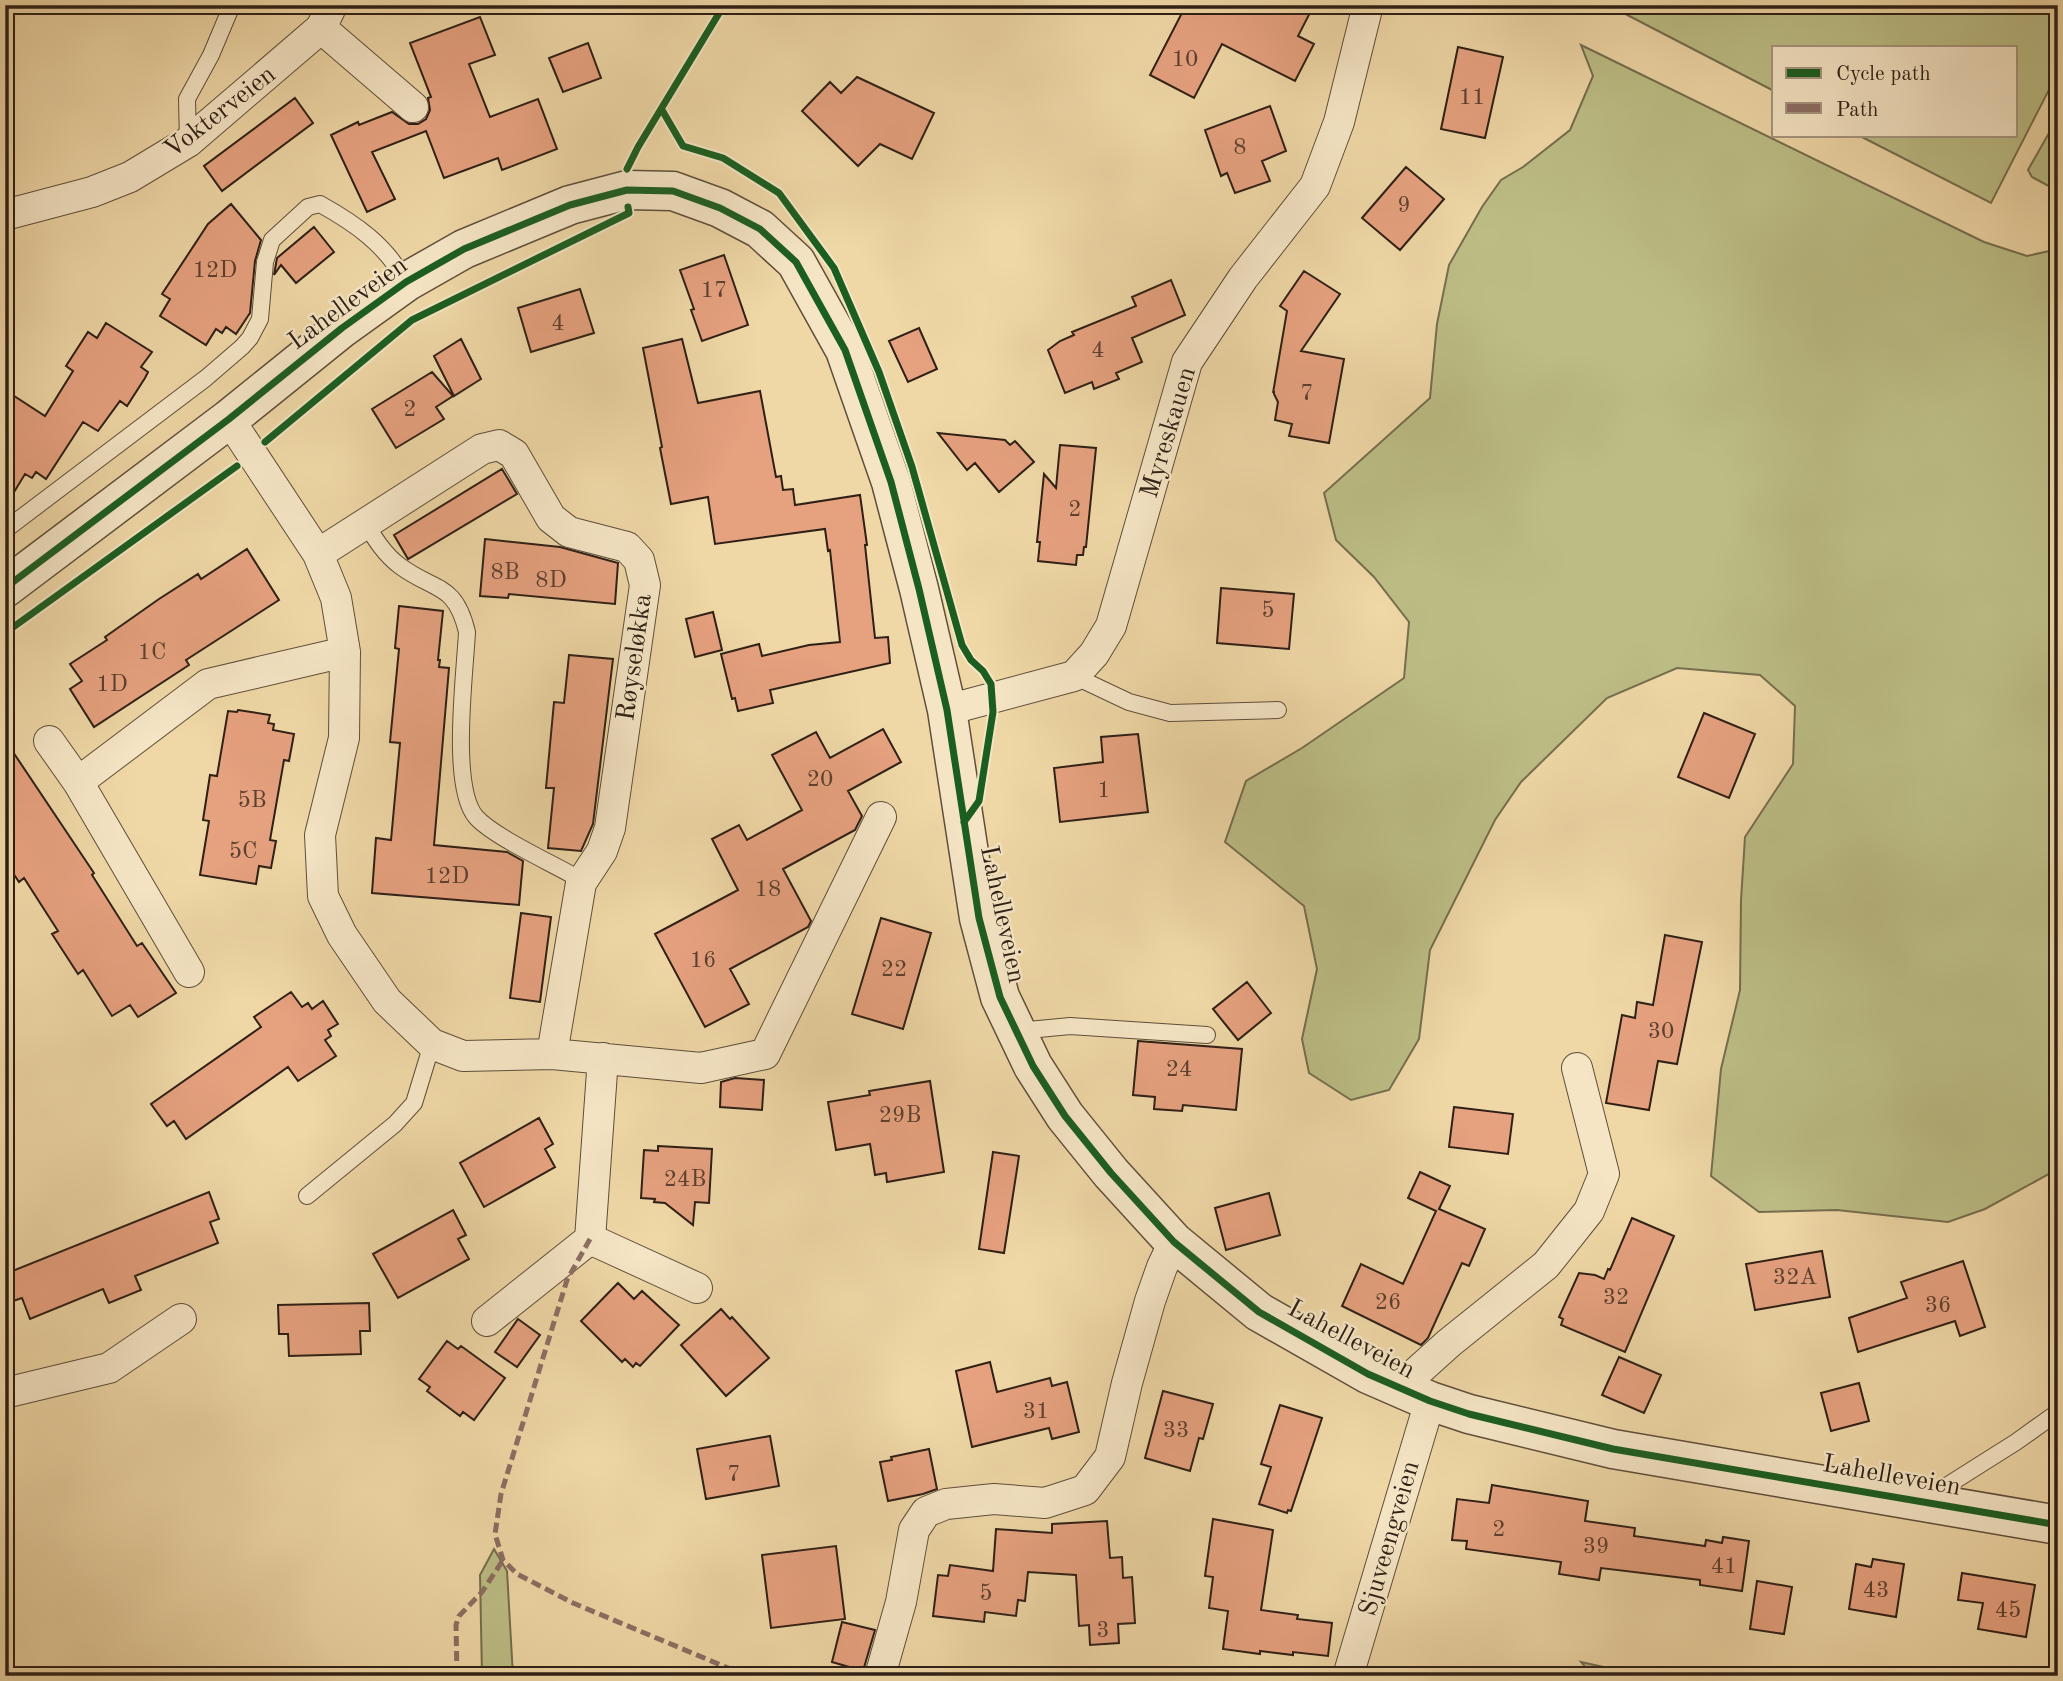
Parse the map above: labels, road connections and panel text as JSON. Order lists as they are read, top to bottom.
{
  "streets": {
    "street": [
      "Vokterveien",
      "Lahelleveien",
      "Myreskauen",
      "Røyseløkka",
      "Sjuveengveien"
    ]
  },
  "crossings": [
    ["Lahelleveien", "Sjuveengveien"]
  ],
  "house_numbers": [
    "10",
    "11",
    "8",
    "9",
    "12D",
    "17",
    "4",
    "4",
    "7",
    "2",
    "2",
    "8B",
    "8D",
    "5",
    "1C",
    "1D",
    "20",
    "1",
    "5B",
    "5C",
    "12D",
    "18",
    "16",
    "22",
    "30",
    "24",
    "29B",
    "24B",
    "32A",
    "32",
    "26",
    "36",
    "31",
    "33",
    "7",
    "2",
    "39",
    "41",
    "43",
    "5",
    "45",
    "3"
  ],
  "legend": ["Cycle path", "Path"]
}
